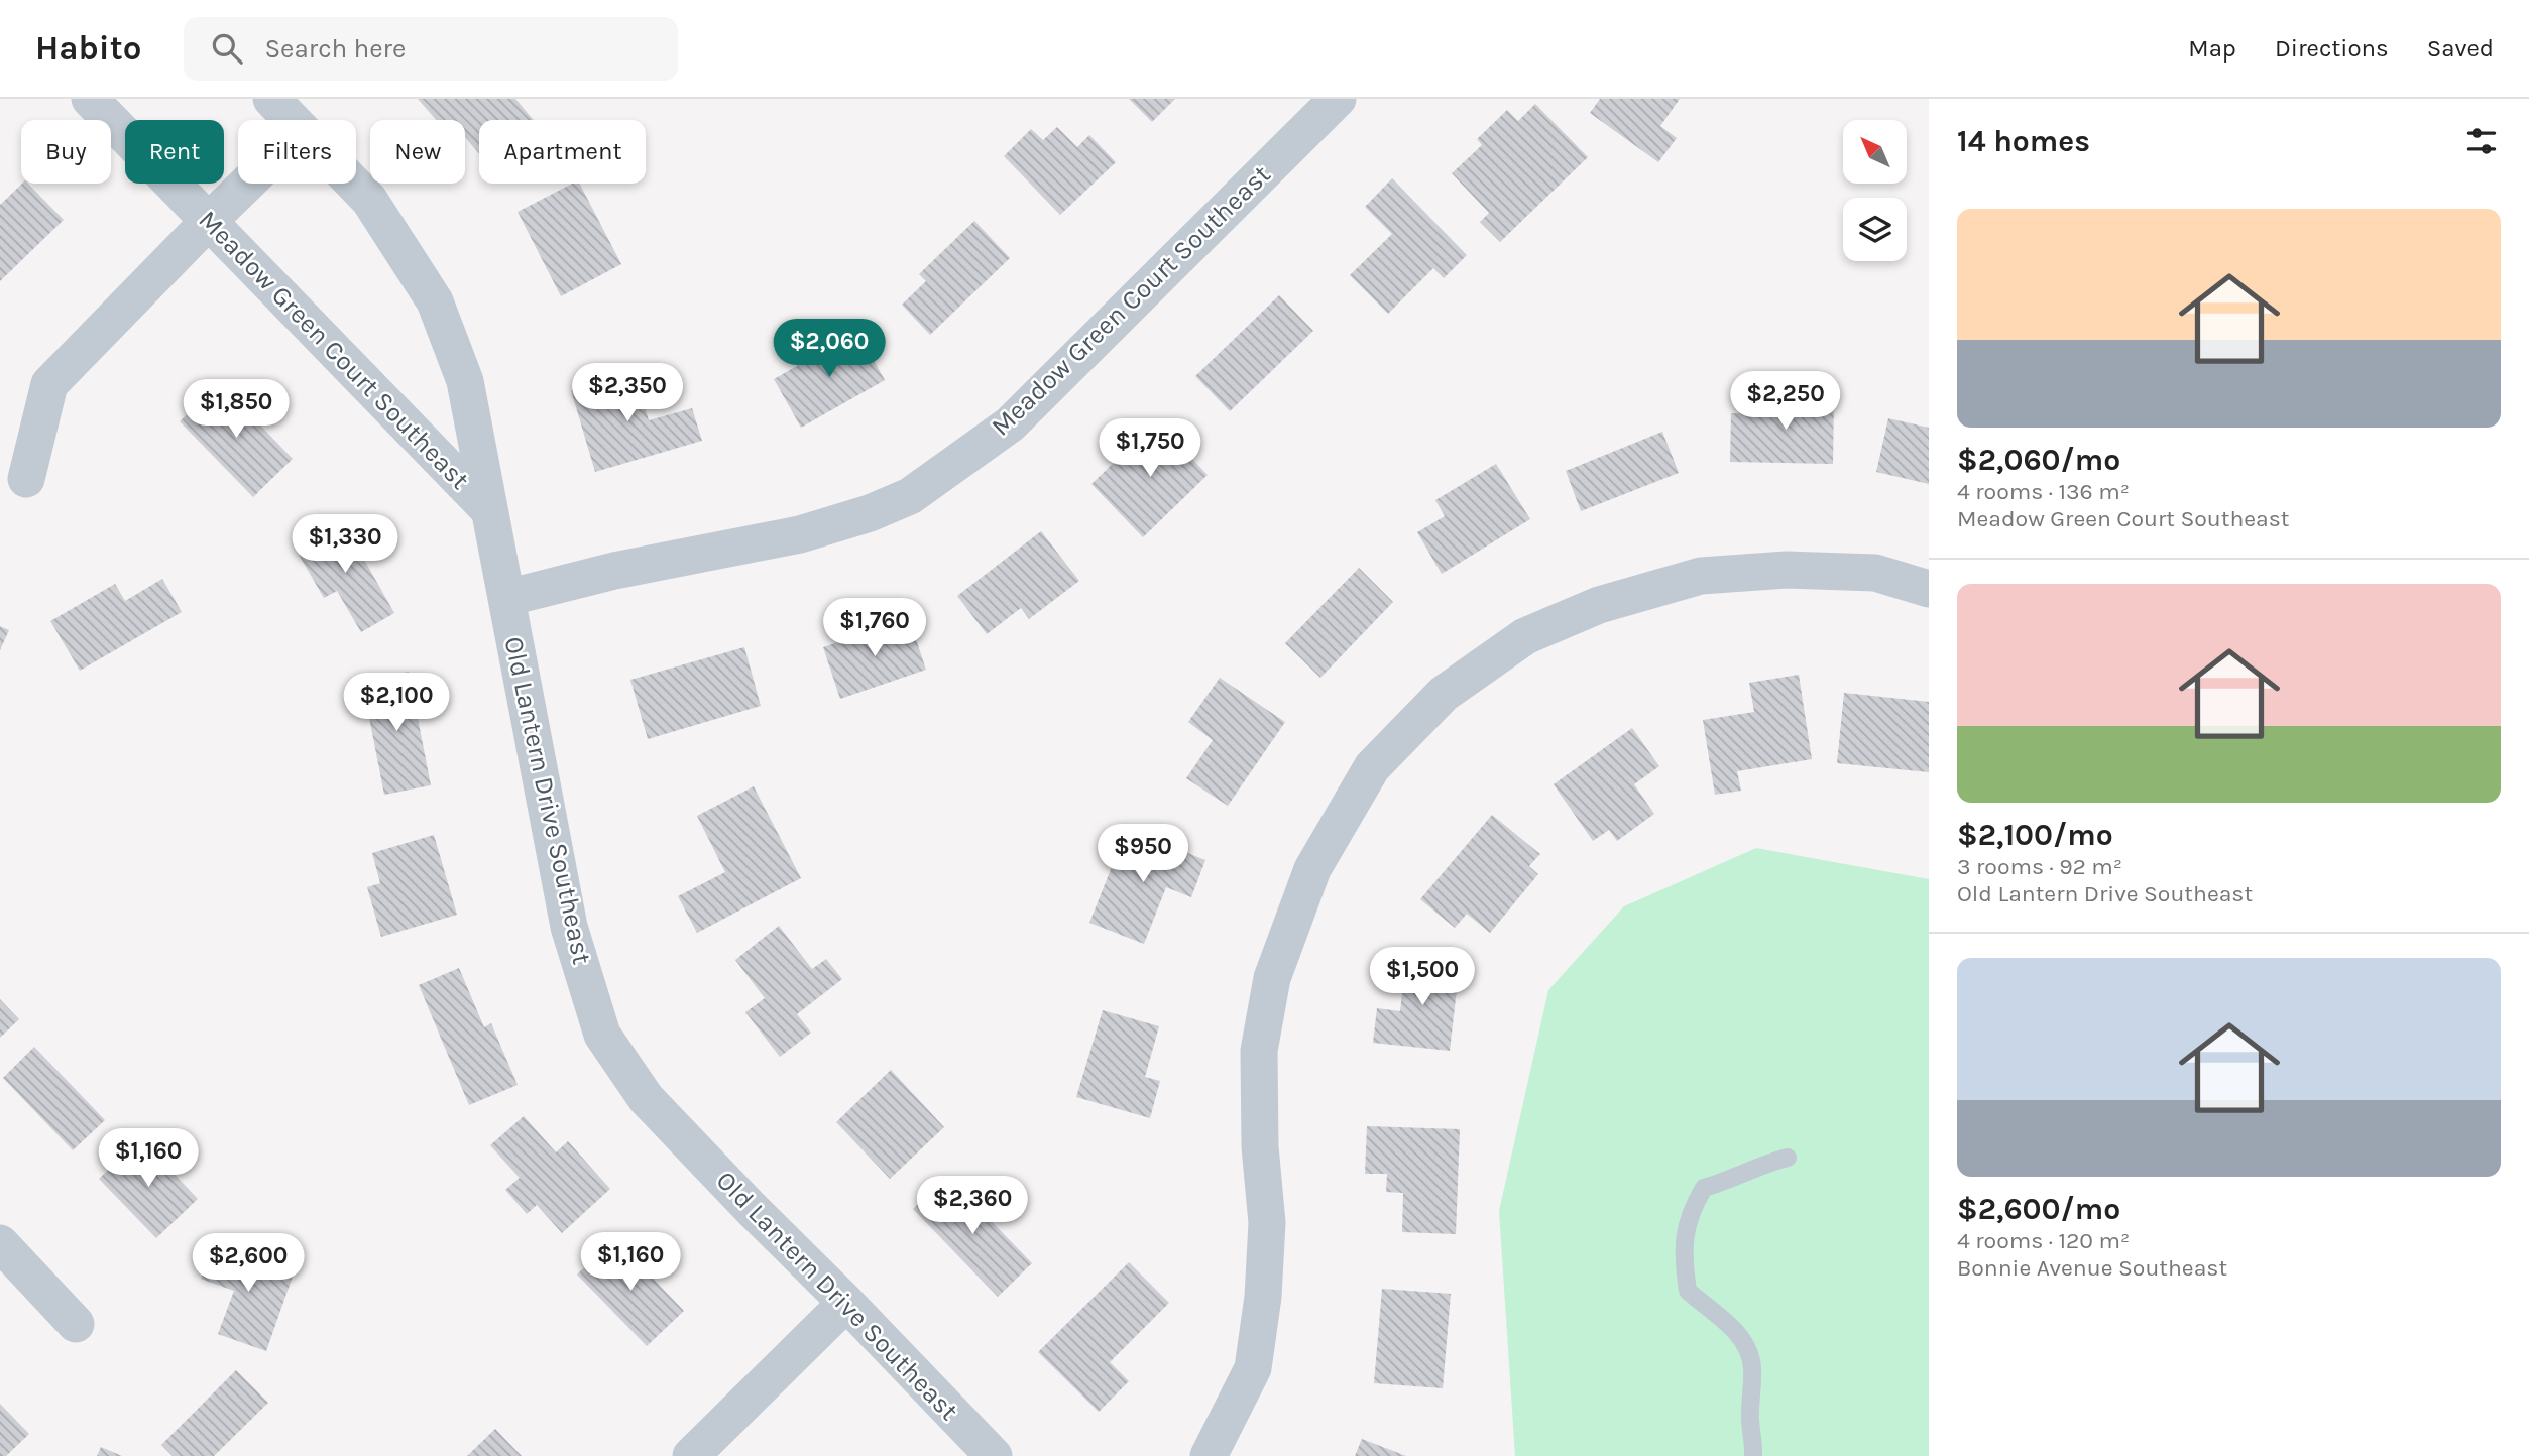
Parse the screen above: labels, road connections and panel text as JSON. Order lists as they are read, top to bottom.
{
  "streets": {
    "street": ["Meadow Green Court Southeast", "Old Lantern Drive Southeast"]
  },
  "crossings": [
    ["Meadow Green Court Southeast", "Old Lantern Drive Southeast"]
  ],
  "north": "top left",
  "page": {
    "header": "Habito",
    "search": "Search here",
    "nav": ["Map", "Directions", "Saved"],
    "heading": "14 homes",
    "chip": [
      "Buy",
      "Rent",
      "Filters",
      "New",
      "Apartment"
    ],
    "list": [
      {
        "name": "$2,060/mo",
        "note": "4 rooms · 136 m² · Meadow Green Court Southeast"
      },
      {
        "name": "$2,100/mo",
        "note": "3 rooms · 92 m² · Old Lantern Drive Southeast"
      },
      {
        "name": "$2,600/mo",
        "note": "4 rooms · 120 m² · Bonnie Avenue Southeast"
      }
    ],
    "price": [
      "$2,060",
      "$2,350",
      "$2,250",
      "$1,850",
      "$1,750",
      "$1,330",
      "$1,760",
      "$2,100",
      "$950",
      "$1,500",
      "$1,160",
      "$2,360",
      "$1,160",
      "$2,600"
    ]
  }
}
